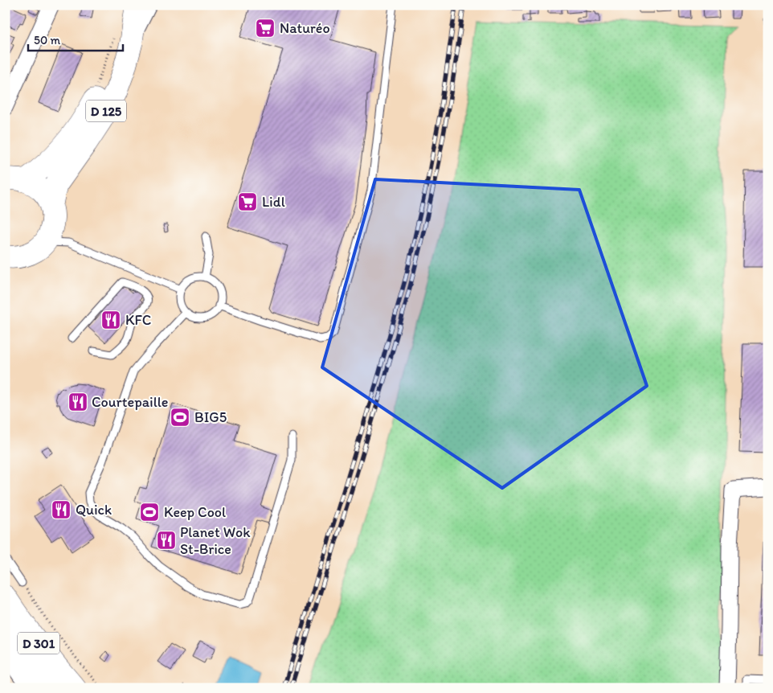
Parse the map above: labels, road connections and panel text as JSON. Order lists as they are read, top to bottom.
{
  "streets": {
    "main road": ["D 125", "D 301"]
  },
  "places": {
    "supermarket": ["Naturéo", "Lidl"],
    "restaurant": [
      "KFC",
      "Courtepaille",
      "Quick",
      "Planet Wok St-Brice"
    ],
    "sports": ["BIG5", "Keep Cool"]
  },
  "scale_bar": "50 m"
}
